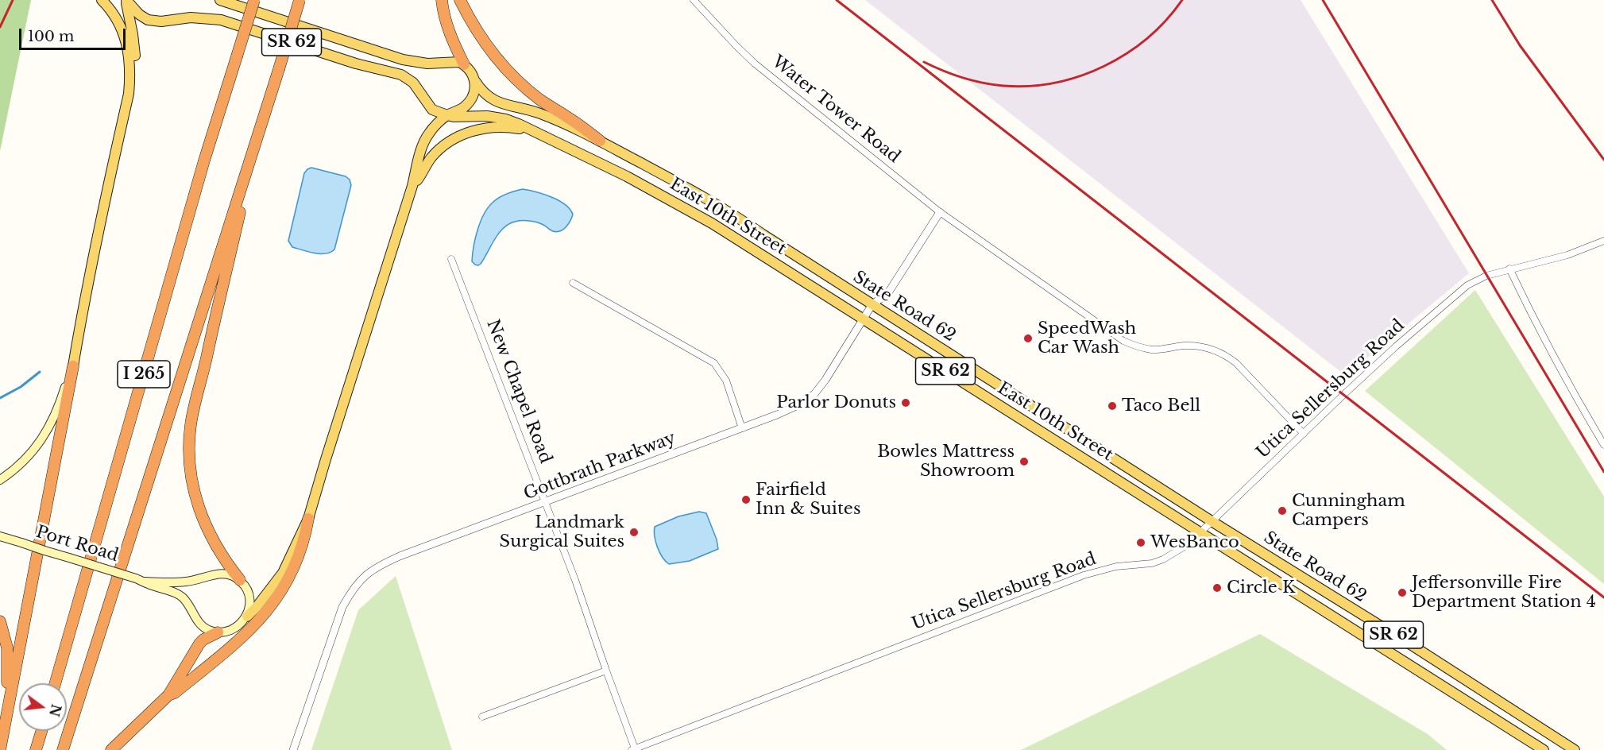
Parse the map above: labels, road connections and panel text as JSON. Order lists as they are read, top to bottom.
{
  "streets": {
    "highway": ["SR 62", "I 265"],
    "main road": ["East 10th Street", "State Road 62", "Port Road"],
    "street": [
      "Water Tower Road",
      "Utica Sellersburg Road",
      "New Chapel Road",
      "Gottbrath Parkway"
    ]
  },
  "crossings": [
    ["SR 62", "East 10th Street"],
    ["SR 62", "State Road 62"],
    ["Water Tower Road", "Utica Sellersburg Road"],
    ["Water Tower Road", "Gottbrath Parkway"],
    ["East 10th Street", "Utica Sellersburg Road"],
    ["East 10th Street", "Gottbrath Parkway"],
    ["State Road 62", "Utica Sellersburg Road"],
    ["State Road 62", "Gottbrath Parkway"],
    ["Utica Sellersburg Road", "New Chapel Road"],
    ["New Chapel Road", "Gottbrath Parkway"]
  ],
  "places": [
    "SpeedWash Car Wash",
    "Parlor Donuts",
    "Taco Bell",
    "Bowles Mattress Showroom",
    "Fairfield Inn & Suites",
    "Cunningham Campers",
    "Landmark Surgical Suites",
    "WesBanco",
    "Circle K",
    "Jeffersonville Fire Department Station 4"
  ],
  "scale_bar": "100 m",
  "north": "right"
}
